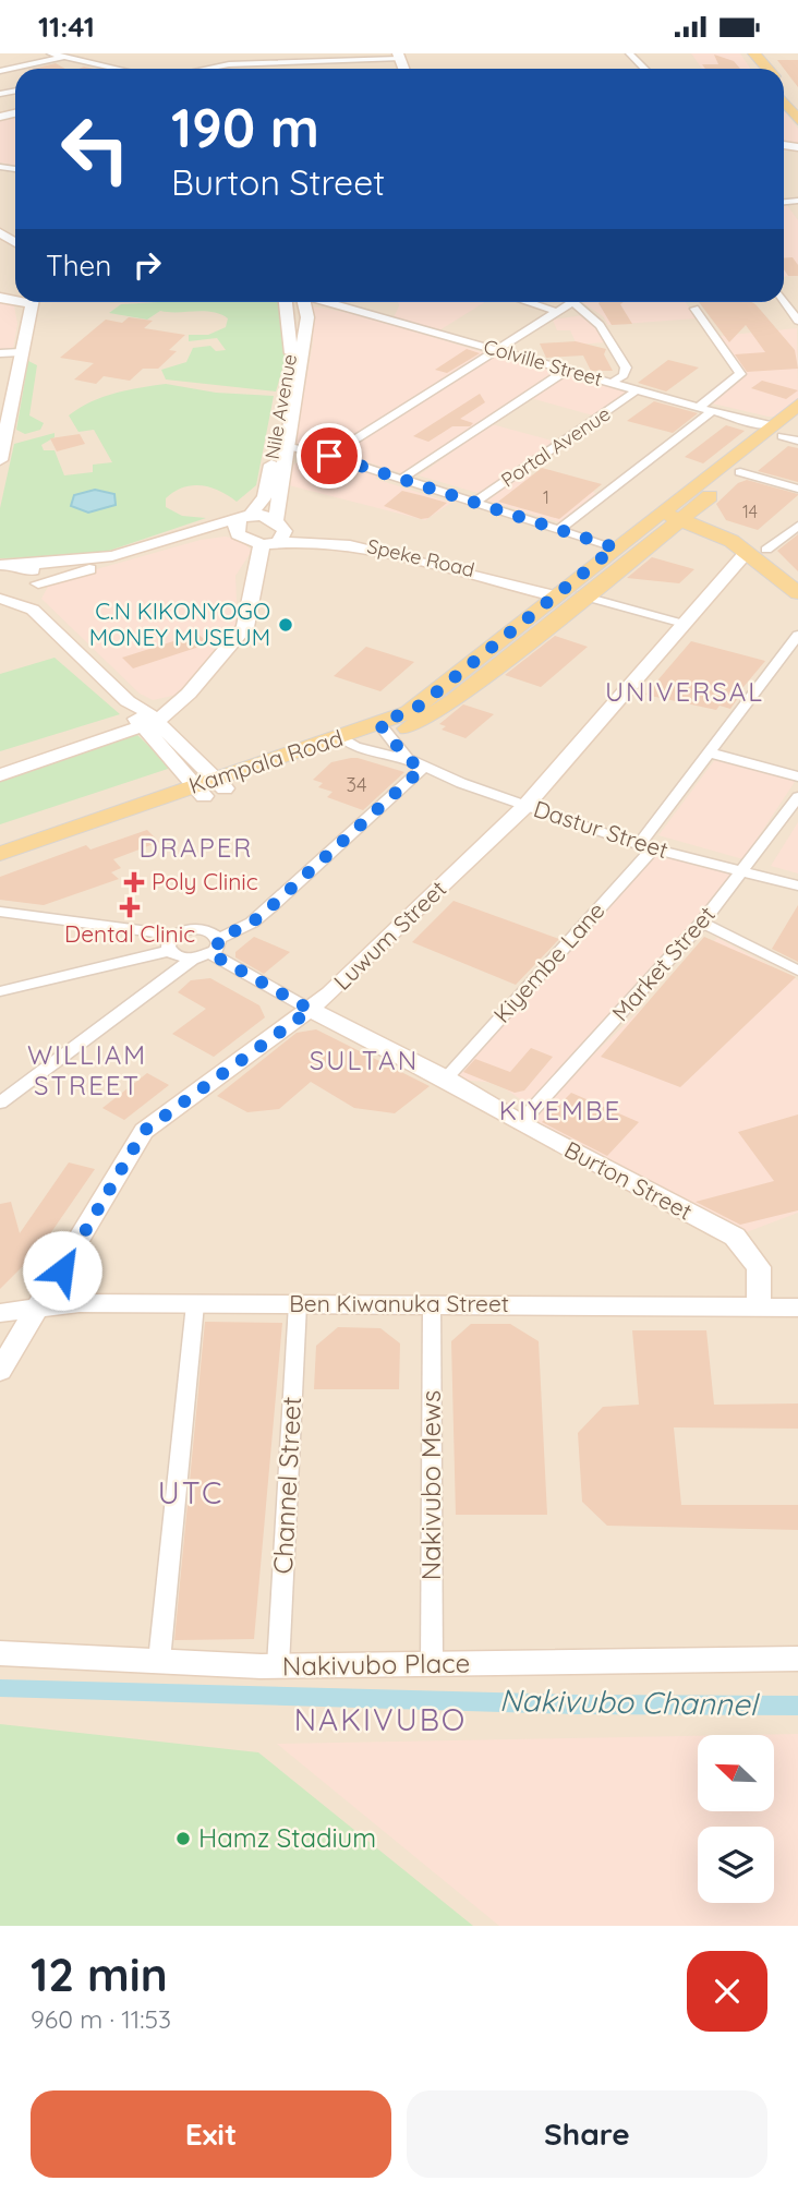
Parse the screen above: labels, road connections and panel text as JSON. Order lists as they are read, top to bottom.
{
  "streets": {
    "main road": [
      "Nile Avenue",
      "Speke Road",
      "Kampala Road",
      "Luwum Street",
      "Burton Street",
      "Ben Kiwanuka Street",
      "Nakivubo Place"
    ],
    "street": [
      "Colville Street",
      "Portal Avenue",
      "Dastur Street",
      "Kiyembe Lane",
      "Market Street",
      "Channel Street",
      "Nakivubo Mews"
    ]
  },
  "crossings": [
    ["Colville Street", "Portal Avenue"],
    ["Colville Street", "Kampala Road"],
    ["Nile Avenue", "Speke Road"],
    ["Speke Road", "Kampala Road"],
    ["Kampala Road", "Dastur Street"],
    ["Dastur Street", "Luwum Street"],
    ["Dastur Street", "Kiyembe Lane"],
    ["Dastur Street", "Market Street"],
    ["Luwum Street", "Burton Street"],
    ["Luwum Street", "Ben Kiwanuka Street"],
    ["Kiyembe Lane", "Burton Street"],
    ["Market Street", "Burton Street"],
    ["Burton Street", "Ben Kiwanuka Street"],
    ["Ben Kiwanuka Street", "Channel Street"],
    ["Ben Kiwanuka Street", "Nakivubo Mews"],
    ["Channel Street", "Nakivubo Place"],
    ["Nakivubo Mews", "Nakivubo Place"]
  ],
  "districts": [
    "UNIVERSAL",
    "DRAPER",
    "WILLIAM STREET",
    "SULTAN",
    "KIYEMBE",
    "UTC",
    "NAKIVUBO"
  ],
  "water": ["Nakivubo Channel"],
  "places": {
    "other": ["C.N KIKONYOGO MONEY MUSEUM", "Hamz Stadium"],
    "health": ["Poly Clinic", "Dental Clinic"]
  },
  "house_numbers": ["1", "14", "34"],
  "north": "top left",
  "page": {
    "status": "11:41",
    "turn": ["190 m", "Burton Street"],
    "then": "Then",
    "heading": ["12 min", "960 m · 11:53"],
    "buttons": ["Exit", "Share"]
  }
}
